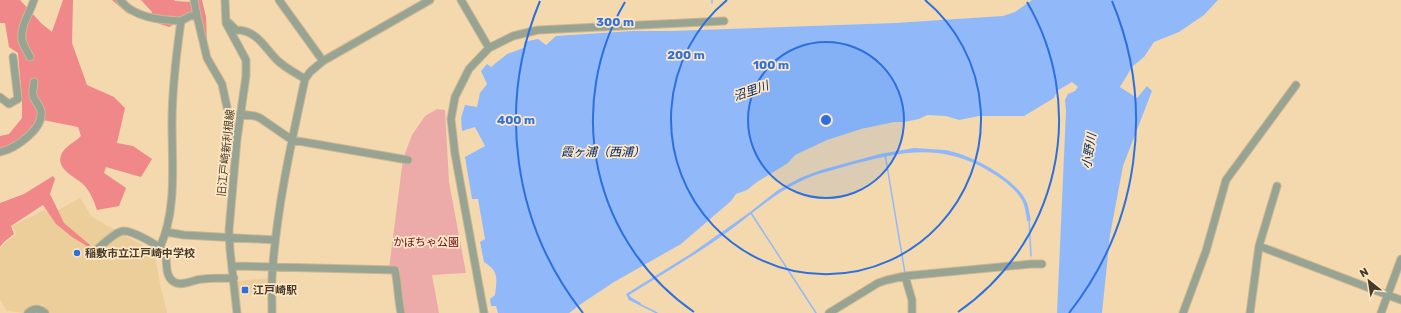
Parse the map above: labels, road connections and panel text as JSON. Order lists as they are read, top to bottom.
{
  "streets": {
    "street": ["旧江戸崎新利根線"]
  },
  "water": ["沼里川", "小野川", "霞ヶ浦（西浦）"],
  "parks": ["かぼちゃ公園"],
  "places": {
    "other": ["稲敷市立江戸崎中学校"],
    "transit": ["江戸崎駅"]
  },
  "north": "top left",
  "rings": [
    "300 m",
    "200 m",
    "100 m",
    "400 m"
  ]
}
